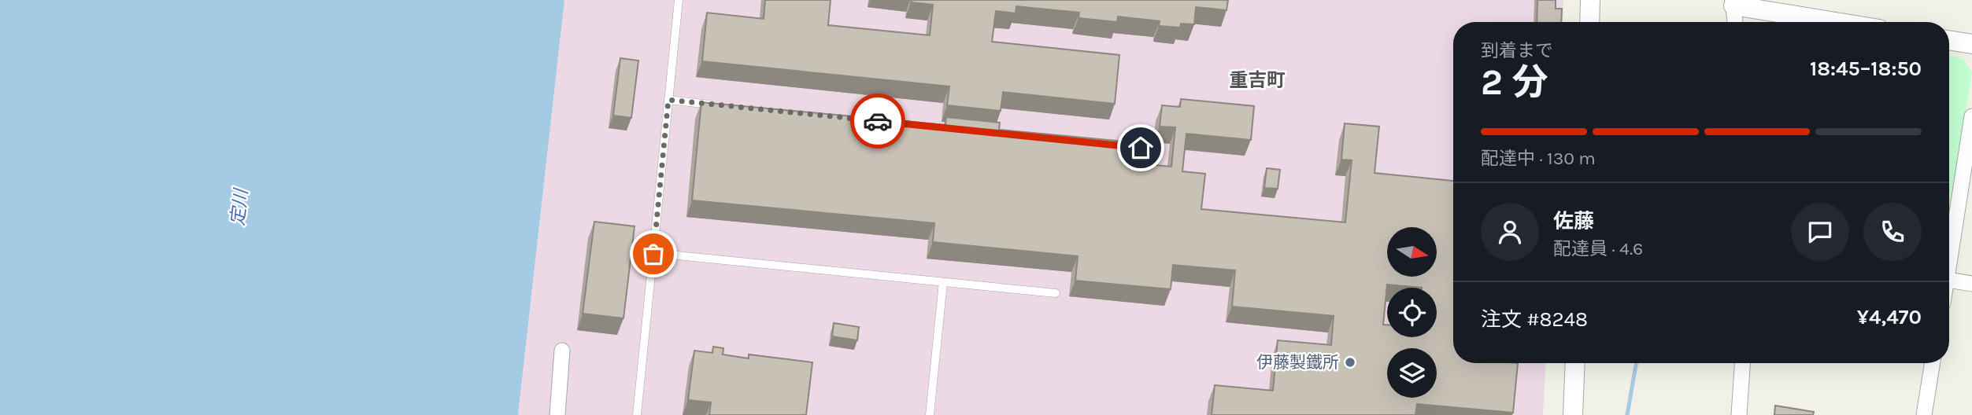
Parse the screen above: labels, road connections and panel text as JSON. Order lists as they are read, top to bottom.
{
  "districts": ["重吉町"],
  "water": ["定川"],
  "places": ["伊藤製鐵所"],
  "north": "right",
  "page": {
    "heading": ["2 分", "到着まで", "18:45–18:50"],
    "panel": [
      "佐藤",
      "配達員 · 4.6",
      "注文 #8248",
      "¥4,470"
    ],
    "bar": "配達中 · 130 m"
  }
}
